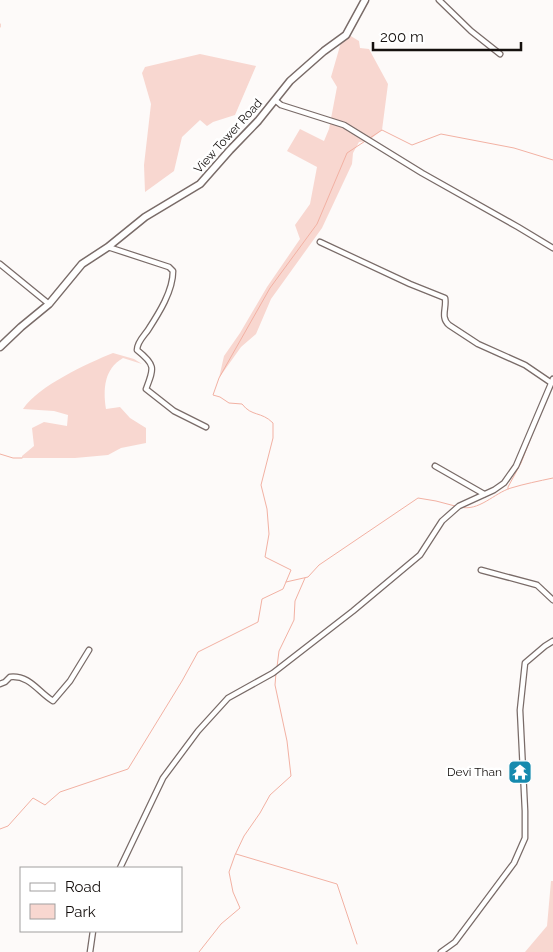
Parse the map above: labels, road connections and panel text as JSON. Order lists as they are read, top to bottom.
{
  "streets": {
    "street": ["View Tower Road"]
  },
  "places": {
    "temple": ["Devi Than"]
  },
  "legend": ["Road", "Park"],
  "scale_bar": "200 m"
}
